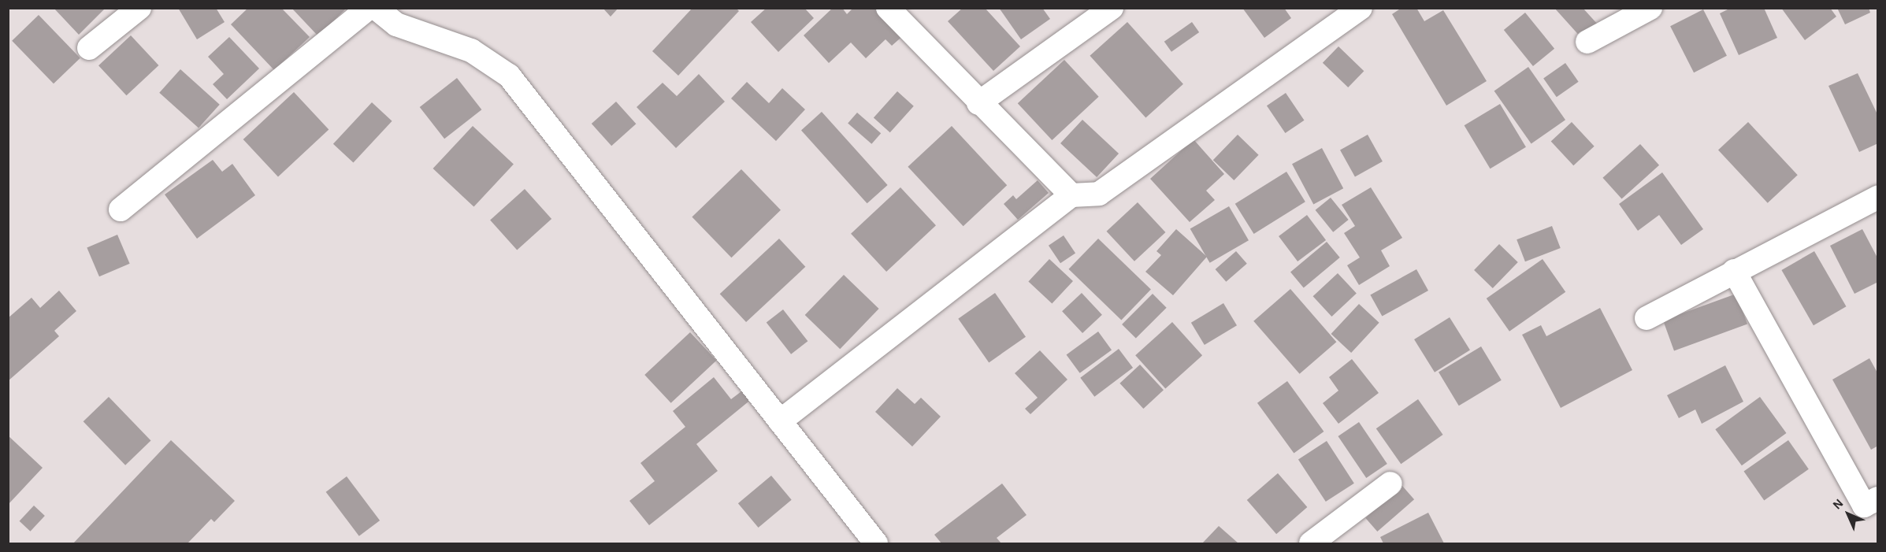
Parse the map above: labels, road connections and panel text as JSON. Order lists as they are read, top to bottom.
{
  "north": "top left"
}
